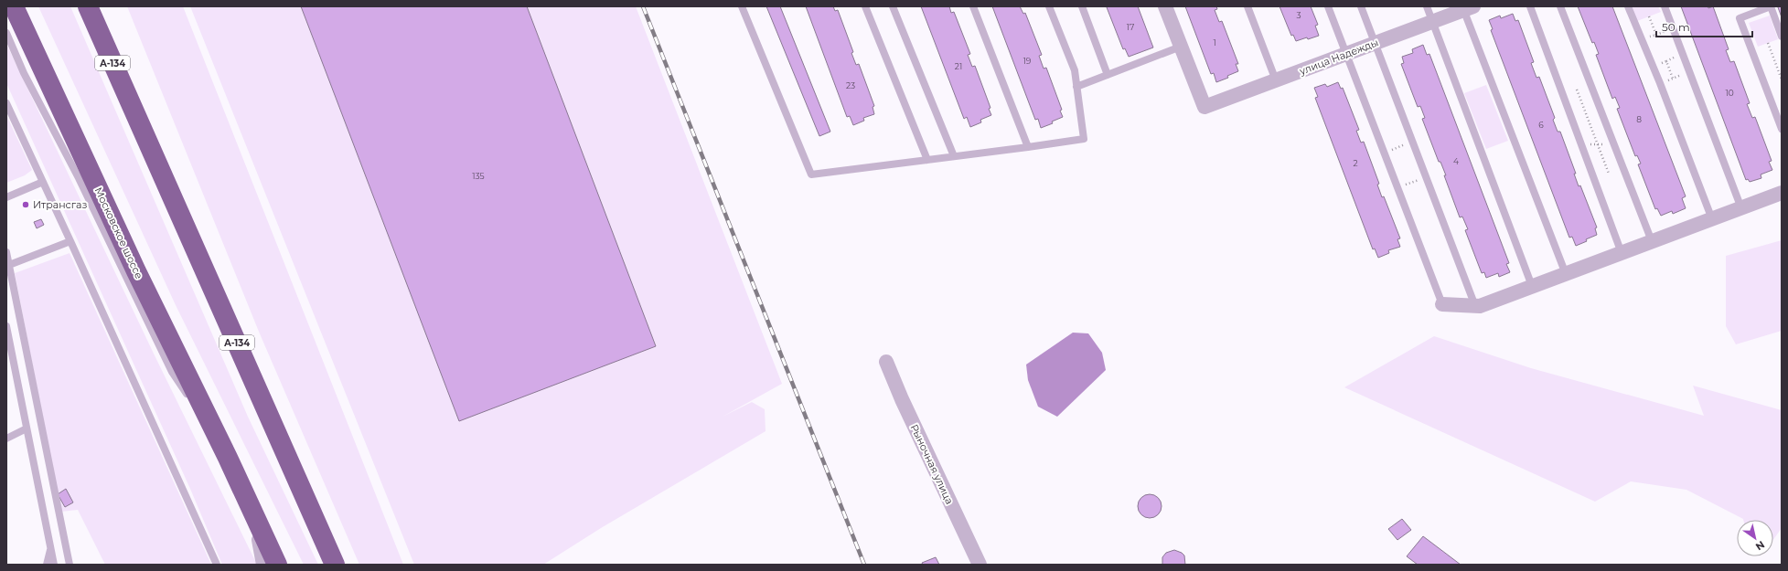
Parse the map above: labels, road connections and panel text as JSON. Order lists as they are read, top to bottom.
{
  "streets": {
    "highway": ["А-134", "Московское шоссе"],
    "street": ["улица Надежды", "Рыночная улица"]
  },
  "places": ["Итрансгаз"],
  "house_numbers": [
    "3",
    "17",
    "1",
    "19",
    "21",
    "23",
    "10",
    "8",
    "6",
    "4",
    "2",
    "135"
  ],
  "scale_bar": "50 m",
  "north": "bottom right"
}
